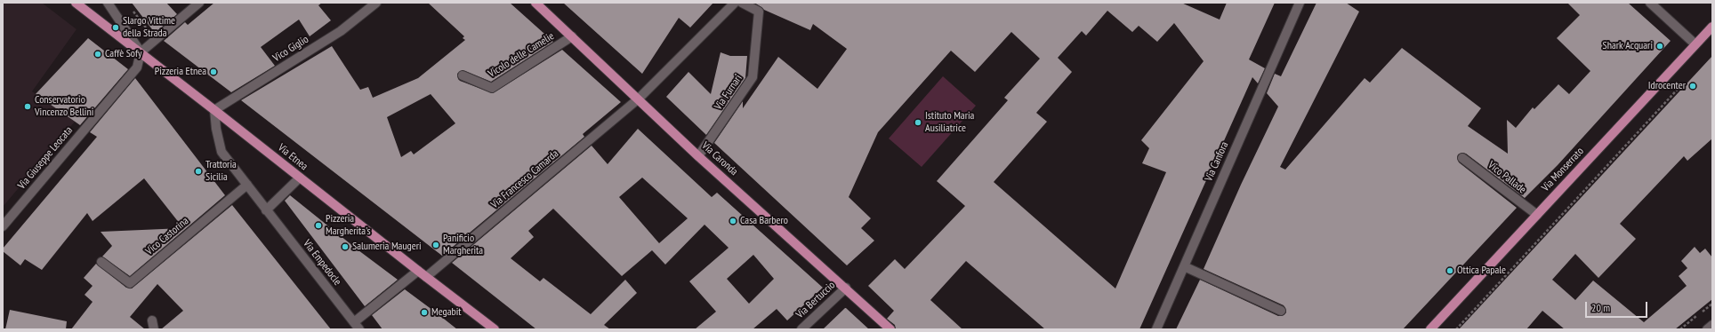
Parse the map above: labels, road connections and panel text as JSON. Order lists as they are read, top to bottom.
{
  "streets": {
    "main road": ["Via Etnea", "Via Caronda", "Via Monserrato"],
    "street": [
      "Vico Giglio",
      "Vicolo delle Camelie",
      "Via Furnari",
      "Via Giuseppe Leocata",
      "Via Canfora",
      "Vico Pallade",
      "Via Francesco Camarda",
      "Vico Castorina",
      "Via Empedocle",
      "Via Bertuccio"
    ]
  },
  "crossings": [
    ["Vico Giglio", "Via Etnea"],
    ["Vico Giglio", "Via Empedocle"],
    ["Vicolo delle Camelie", "Via Caronda"],
    ["Via Furnari", "Via Caronda"],
    ["Via Etnea", "Via Giuseppe Leocata"],
    ["Via Etnea", "Via Francesco Camarda"],
    ["Via Etnea", "Via Empedocle"],
    ["Via Caronda", "Via Francesco Camarda"],
    ["Via Caronda", "Via Bertuccio"],
    ["Via Monserrato", "Vico Pallade"],
    ["Vico Castorina", "Via Empedocle"]
  ],
  "places": [
    "Slargo Vittime della Strada",
    "Shark Acquari",
    "Caffè Sofy",
    "Pizzeria Etnea",
    "Idrocenter",
    "Conservatorio Vincenzo Bellini",
    "Istituto Maria Ausiliatrice",
    "Trattoria Sicilia",
    "Casa Barbero",
    "Pizzeria Margherita's",
    "Panificio Margherita",
    "Salumeria Maugeri",
    "Ottica Papale",
    "Megabit"
  ],
  "scale_bar": "20 m"
}
